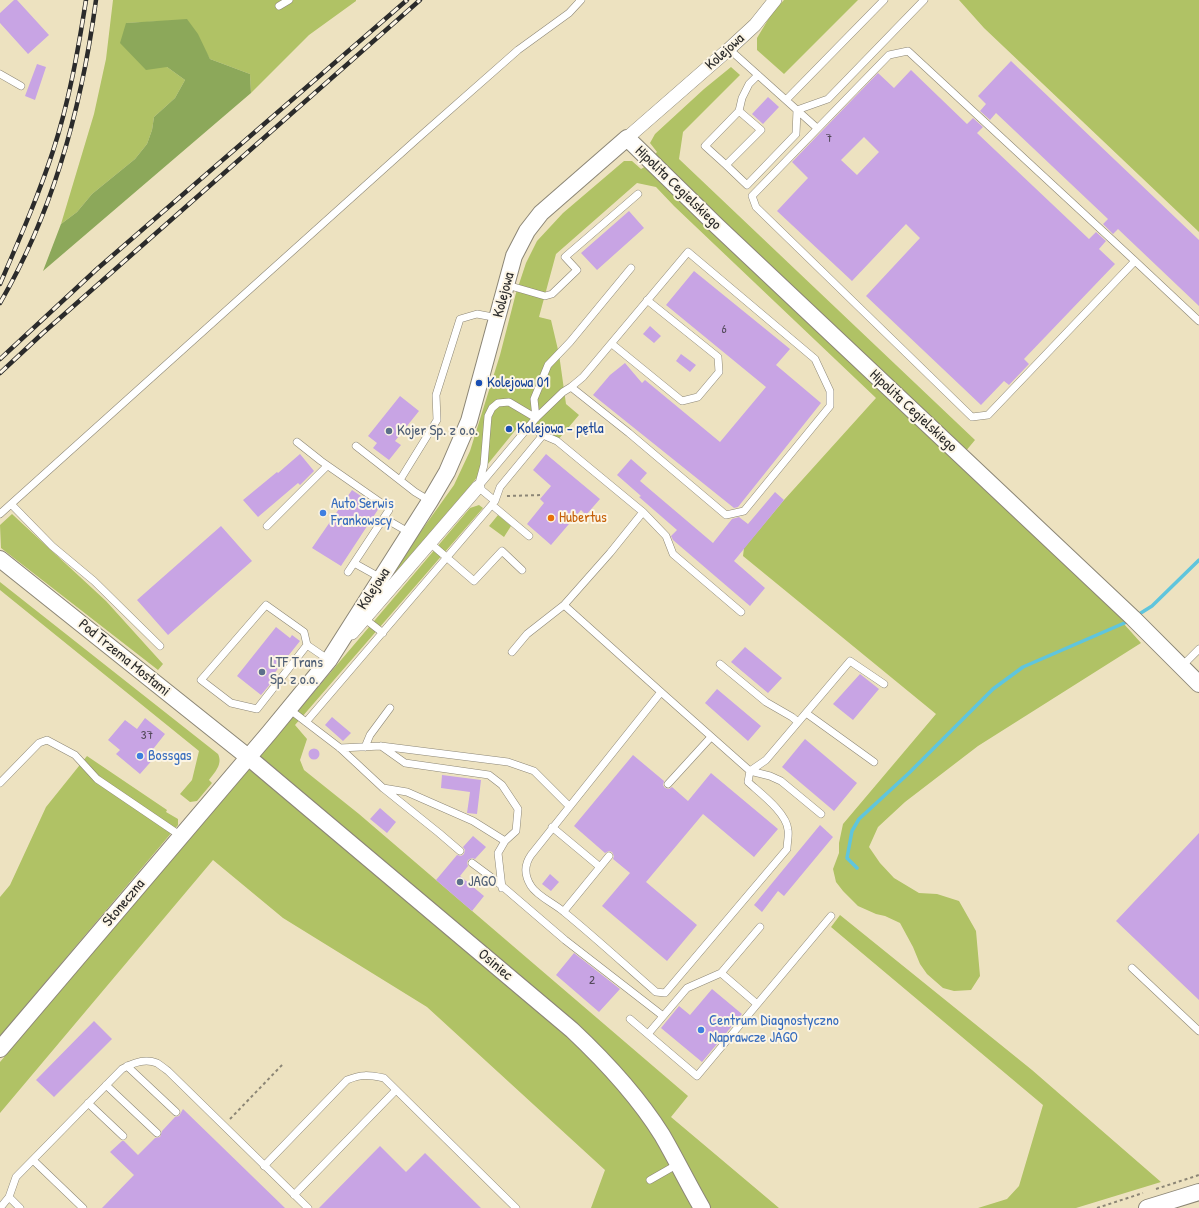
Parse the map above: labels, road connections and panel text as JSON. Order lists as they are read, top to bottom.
{
  "streets": {
    "street": [
      "Kolejowa",
      "Hipolita Cegielskiego",
      "Pod Trzema Mostami",
      "Słoneczna",
      "Osiniec"
    ]
  },
  "crossings": [
    ["Kolejowa", "Hipolita Cegielskiego"],
    ["Kolejowa", "Pod Trzema Mostami"],
    ["Kolejowa", "Słoneczna"],
    ["Kolejowa", "Osiniec"],
    ["Pod Trzema Mostami", "Słoneczna"],
    ["Pod Trzema Mostami", "Osiniec"],
    ["Słoneczna", "Osiniec"]
  ],
  "places": [
    "Kolejowa 01",
    "Kolejowa - pętla",
    "Kojer Sp. z o.o.",
    "Auto Serwis Frankowscy",
    "Hubertus",
    "LTF Trans Sp. z o.o.",
    "Bossgas",
    "JAGO",
    "Centrum Diagnostyczno Naprawcze JAGO"
  ],
  "house_numbers": [
    "7",
    "6",
    "37",
    "2"
  ]
}
